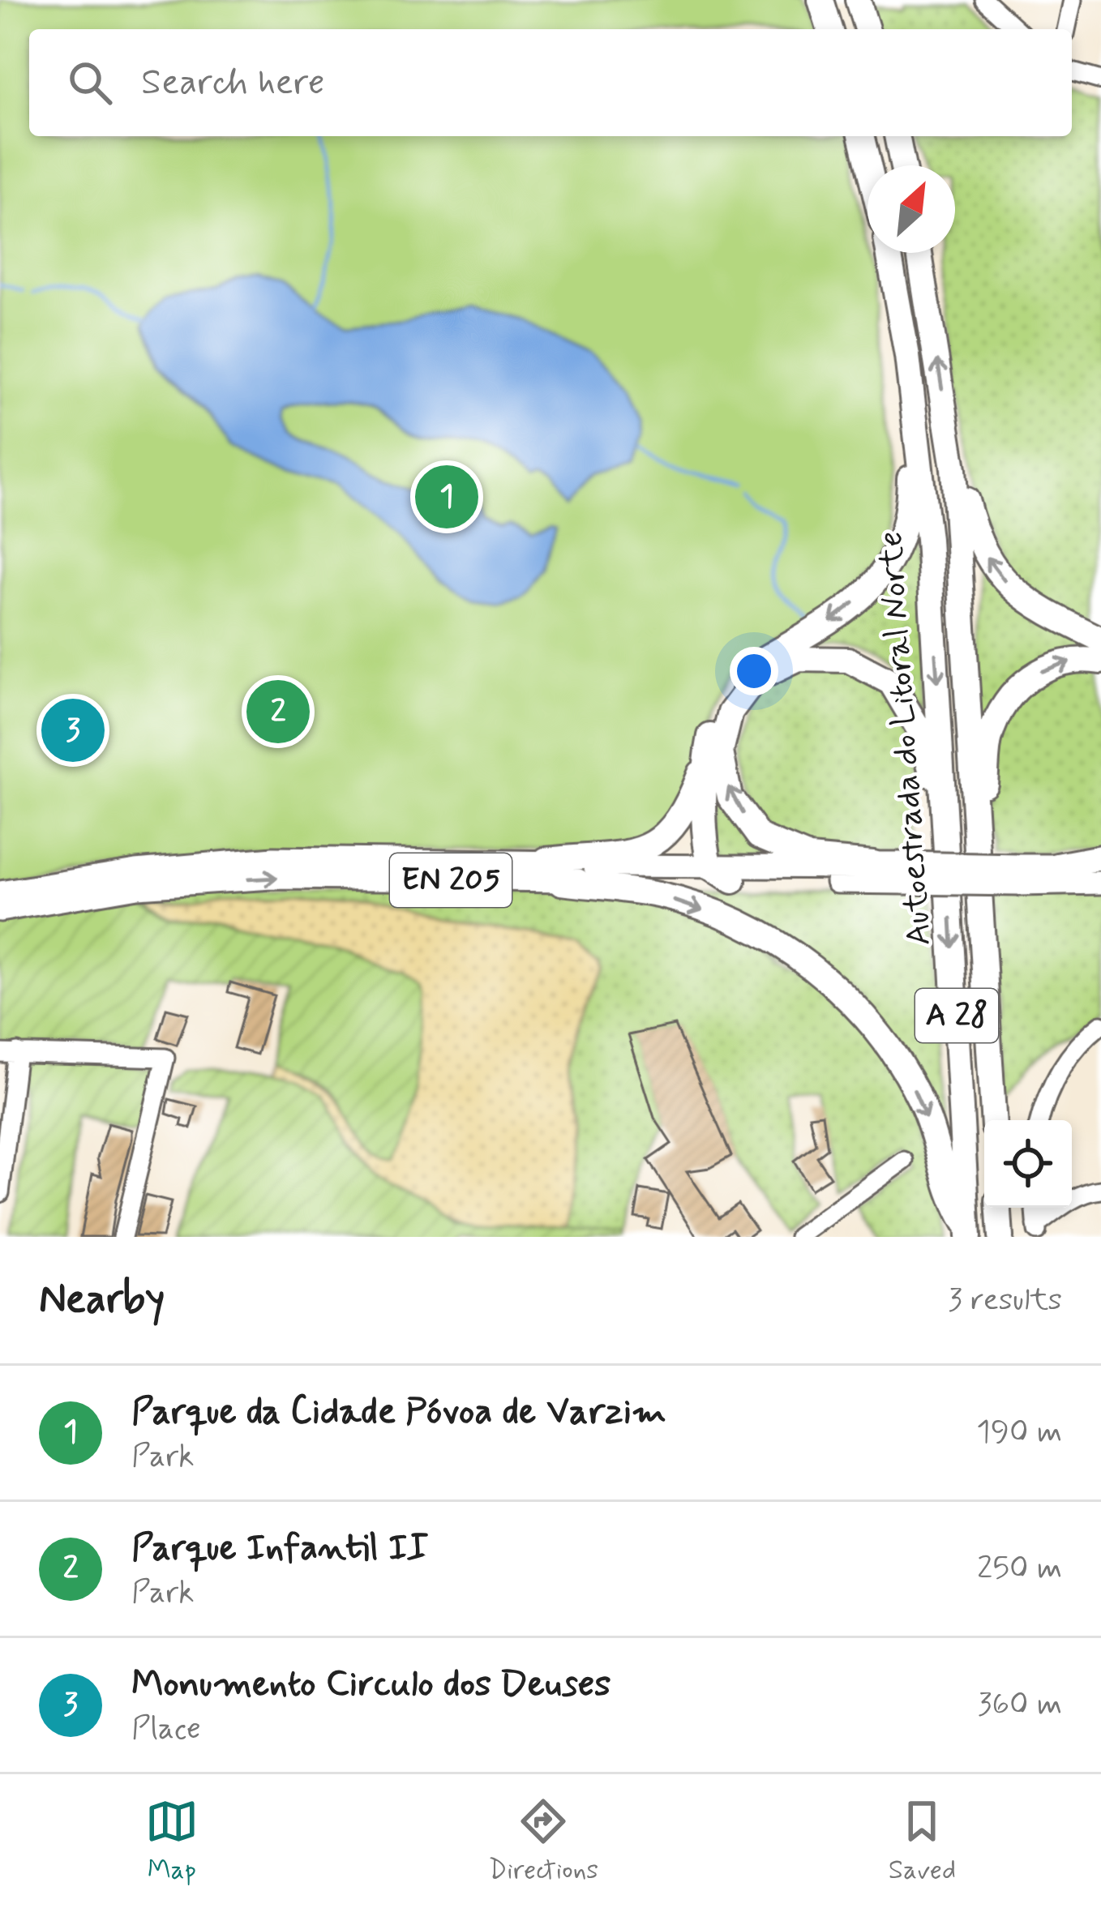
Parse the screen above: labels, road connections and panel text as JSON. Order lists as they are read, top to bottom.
{
  "streets": {
    "highway": ["Autoestrada do Litoral Norte", "A 28"],
    "main road": ["EN 205"]
  },
  "north": "top right",
  "page": {
    "search": "Search here",
    "pins": ["1", "2", "3"],
    "heading": ["Nearby", "3 results"],
    "list": [
      {
        "mark": "1",
        "name": "Parque da Cidade Póvoa de Varzim",
        "note": "Park",
        "value": "190 m"
      },
      {
        "mark": "2",
        "name": "Parque Infantil II",
        "note": "Park",
        "value": "250 m"
      },
      {
        "mark": "3",
        "name": "Monumento Circulo dos Deuses",
        "note": "Place",
        "value": "360 m"
      }
    ],
    "nav": ["Map", "Directions", "Saved"]
  }
}
